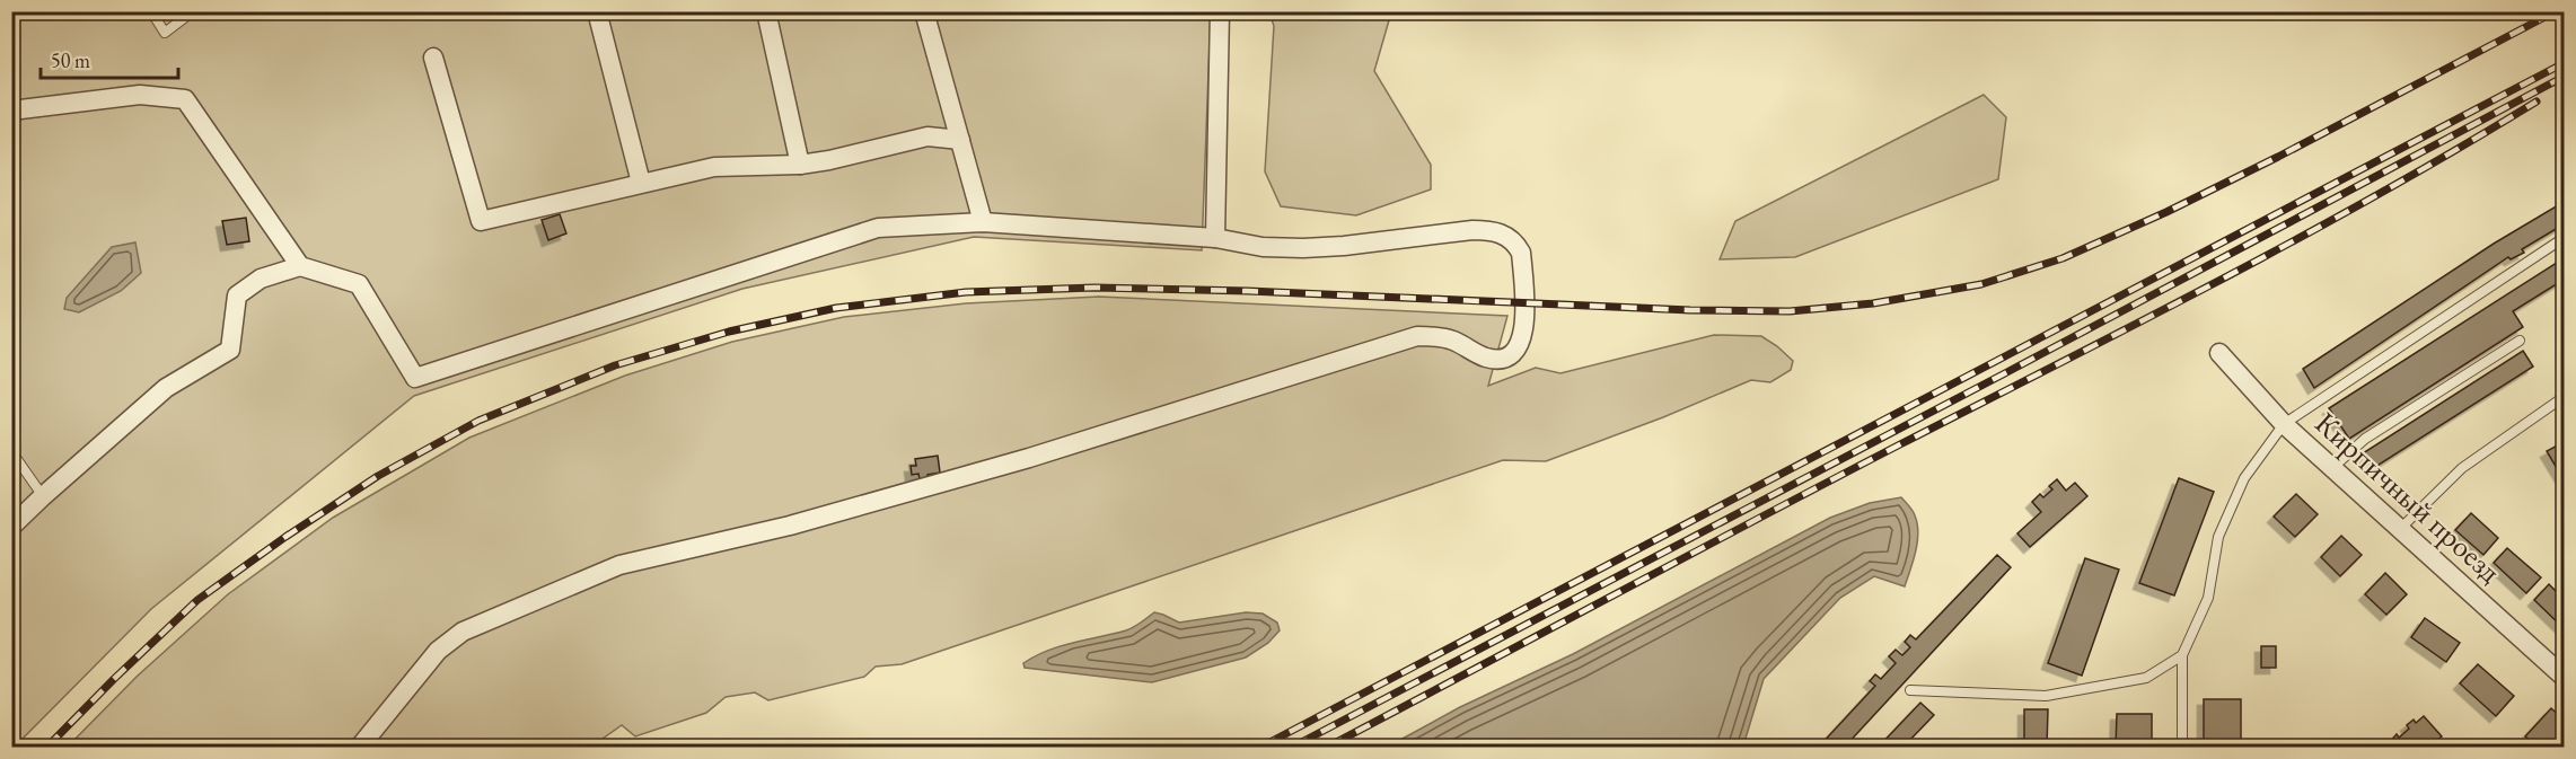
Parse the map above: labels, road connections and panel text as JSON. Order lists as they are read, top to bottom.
{
  "streets": {
    "street": ["Кирпичный проезд"]
  },
  "scale_bar": "50 m"
}
